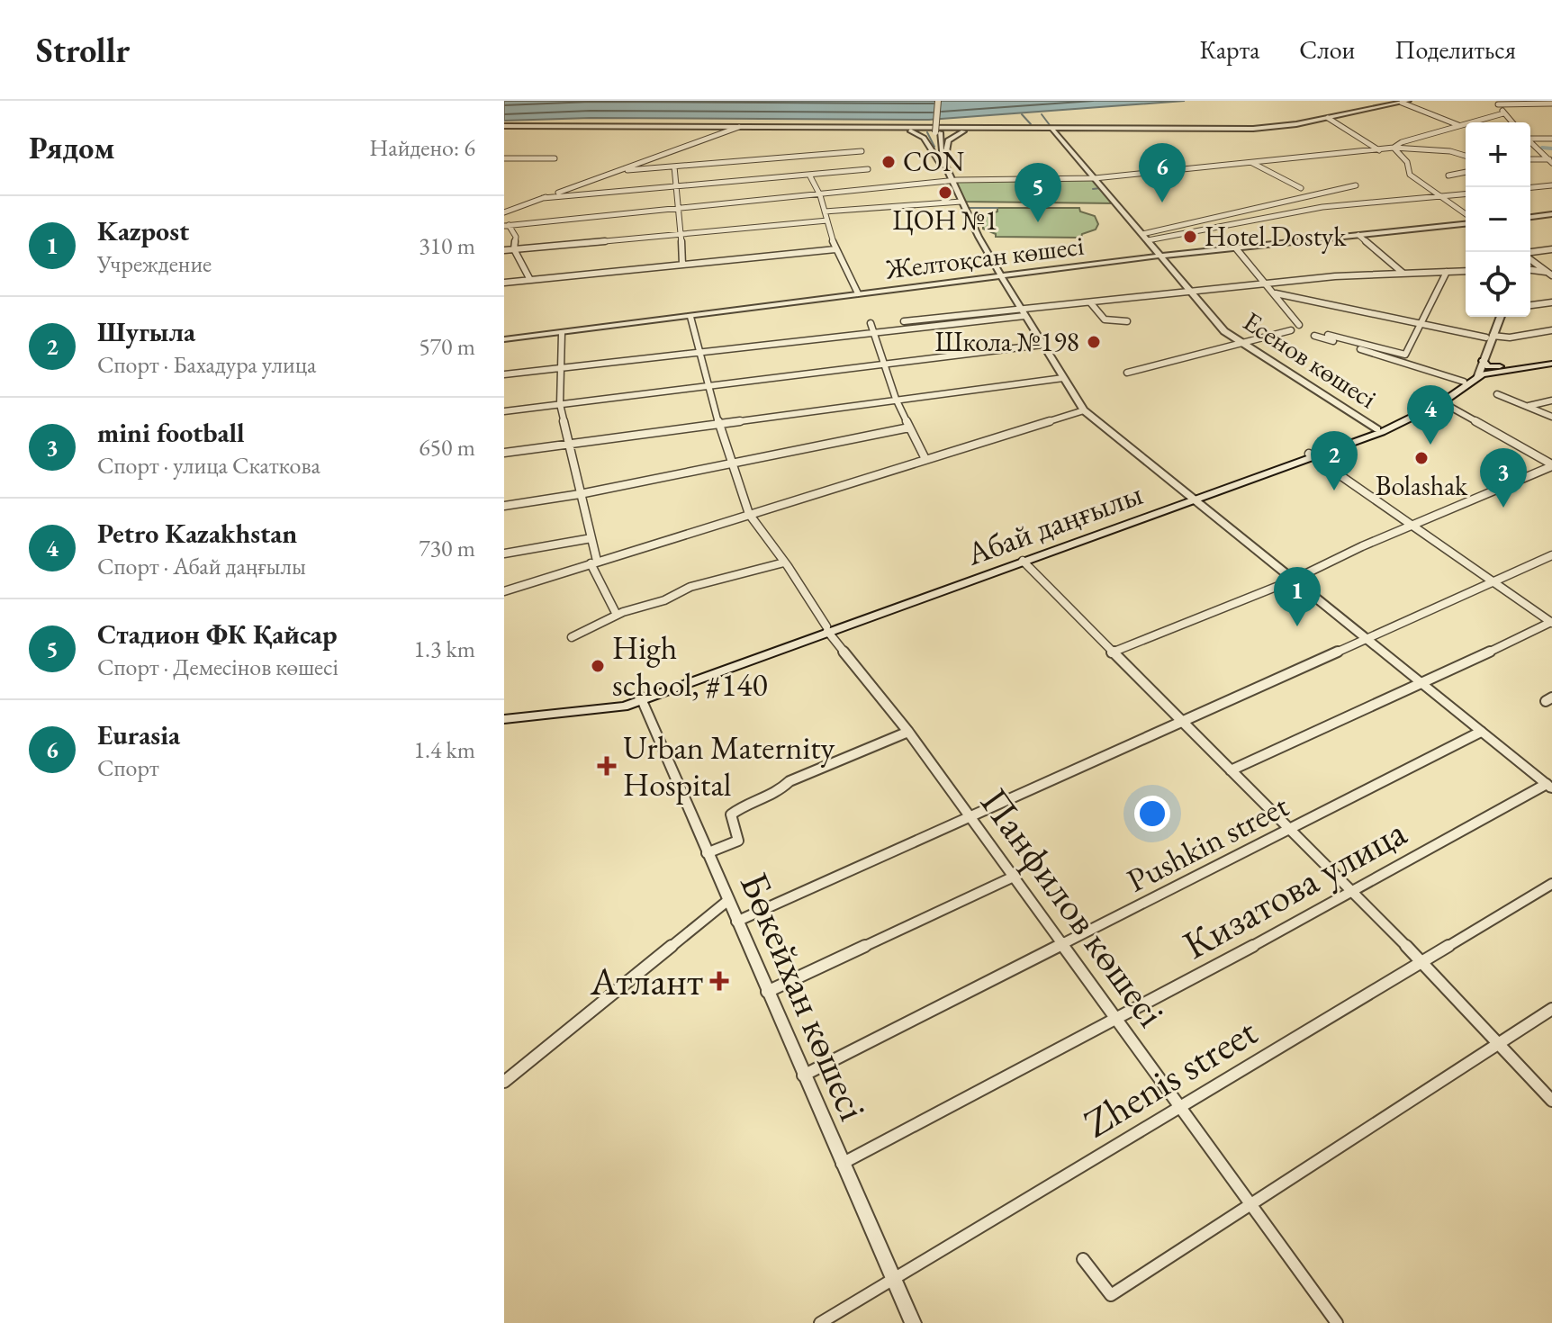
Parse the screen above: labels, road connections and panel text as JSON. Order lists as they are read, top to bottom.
{
  "streets": {
    "main road": ["Абай даңғылы"],
    "street": [
      "Желтоқсан көшесі",
      "Есенов көшесі",
      "Pushkin street",
      "Кизатова улица",
      "Панфилов көшесі",
      "Бөкейхан көшесі",
      "Zhenis street"
    ]
  },
  "crossings": [
    ["Желтоқсан көшесі", "Есенов көшесі"],
    ["Желтоқсан көшесі", "Панфилов көшесі"],
    ["Есенов көшесі", "Абай даңғылы"],
    ["Абай даңғылы", "Панфилов көшесі"],
    ["Pushkin street", "Панфилов көшесі"],
    ["Pushkin street", "Бөкейхан көшесі"],
    ["Кизатова улица", "Панфилов көшесі"],
    ["Кизатова улица", "Бөкейхан көшесі"],
    ["Панфилов көшесі", "Zhenis street"],
    ["Бөкейхан көшесі", "Zhenis street"]
  ],
  "places": {
    "other": [
      "CON",
      "ЦОН №1",
      "Hotel Dostyk",
      "Школа №198",
      "Bolashak",
      "High school, #140"
    ],
    "health": ["Urban Maternity Hospital", "Атлант"]
  },
  "page": {
    "header": "Strollr",
    "nav": ["Карта", "Слои", "Поделиться"],
    "heading": ["Рядом", "Найдено: 6"],
    "map_buttons": ["+", "−"],
    "pins": [
      "6",
      "5",
      "4",
      "2",
      "3",
      "1"
    ],
    "list": [
      {
        "mark": "1",
        "name": "Kazpost",
        "note": "Учреждение",
        "value": "310 m"
      },
      {
        "mark": "2",
        "name": "Шугыла",
        "note": "Спорт · Бахадура улица",
        "value": "570 m"
      },
      {
        "mark": "3",
        "name": "mini football",
        "note": "Спорт · улица Скаткова",
        "value": "650 m"
      },
      {
        "mark": "4",
        "name": "Petro Kazakhstan",
        "note": "Спорт · Абай даңғылы",
        "value": "730 m"
      },
      {
        "mark": "5",
        "name": "Стадион ФК Қайсар",
        "note": "Спорт · Демесінов көшесі",
        "value": "1.3 km"
      },
      {
        "mark": "6",
        "name": "Eurasia",
        "note": "Спорт",
        "value": "1.4 km"
      }
    ]
  }
}
